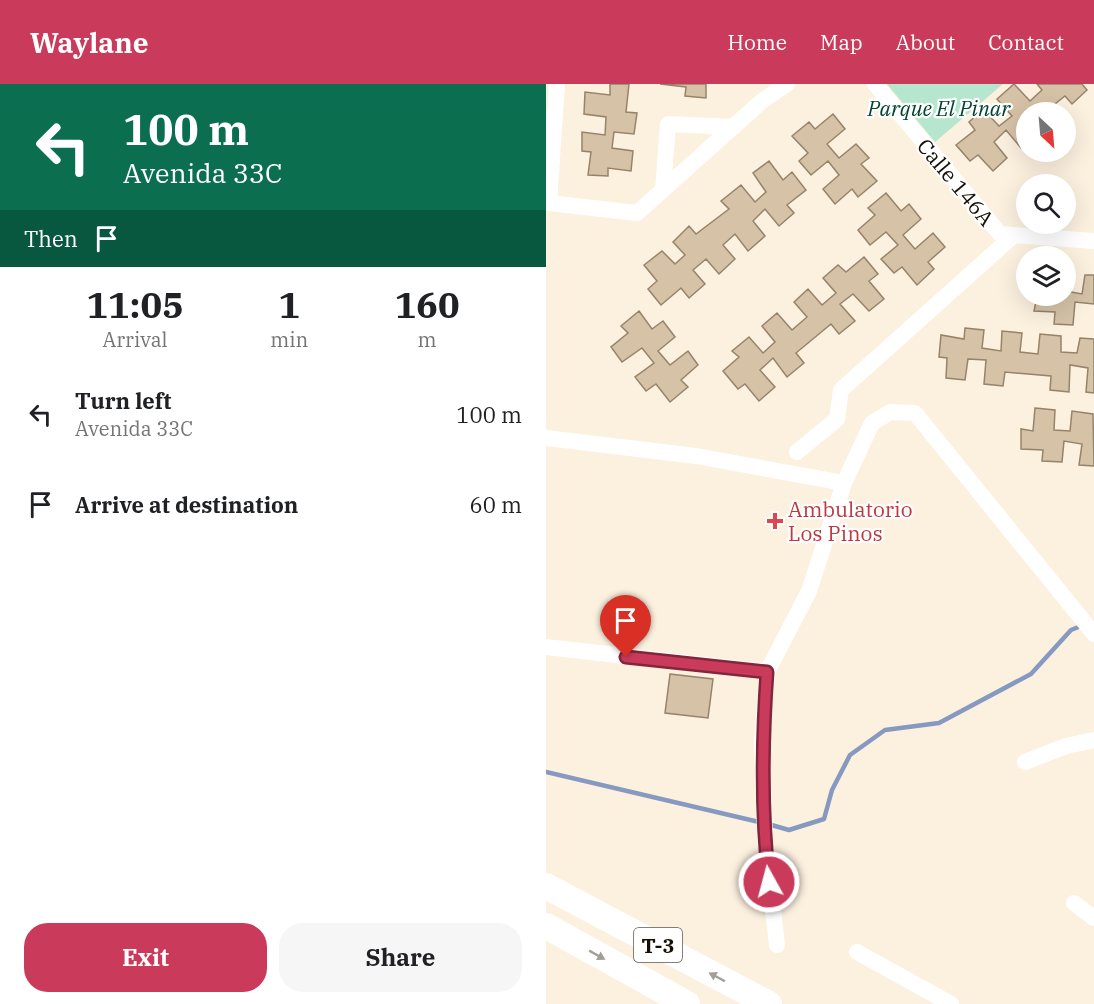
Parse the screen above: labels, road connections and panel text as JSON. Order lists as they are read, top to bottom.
{
  "streets": {
    "main road": ["T-3"],
    "street": ["Calle 146A"]
  },
  "parks": ["Parque El Pinar"],
  "places": {
    "health": ["Ambulatorio Los Pinos"]
  },
  "north": "bottom right",
  "page": {
    "header": "Waylane",
    "nav": [
      "Home",
      "Map",
      "About",
      "Contact"
    ],
    "turn": ["100 m", "Avenida 33C"],
    "then": "Then",
    "eta": [
      "11:05",
      "Arrival",
      "1",
      "min",
      "160",
      "m"
    ],
    "list": [
      {
        "name": "Turn left",
        "note": "Avenida 33C",
        "value": "100 m"
      },
      {
        "name": "Arrive at destination",
        "value": "60 m"
      }
    ],
    "buttons": ["Exit", "Share"]
  }
}
